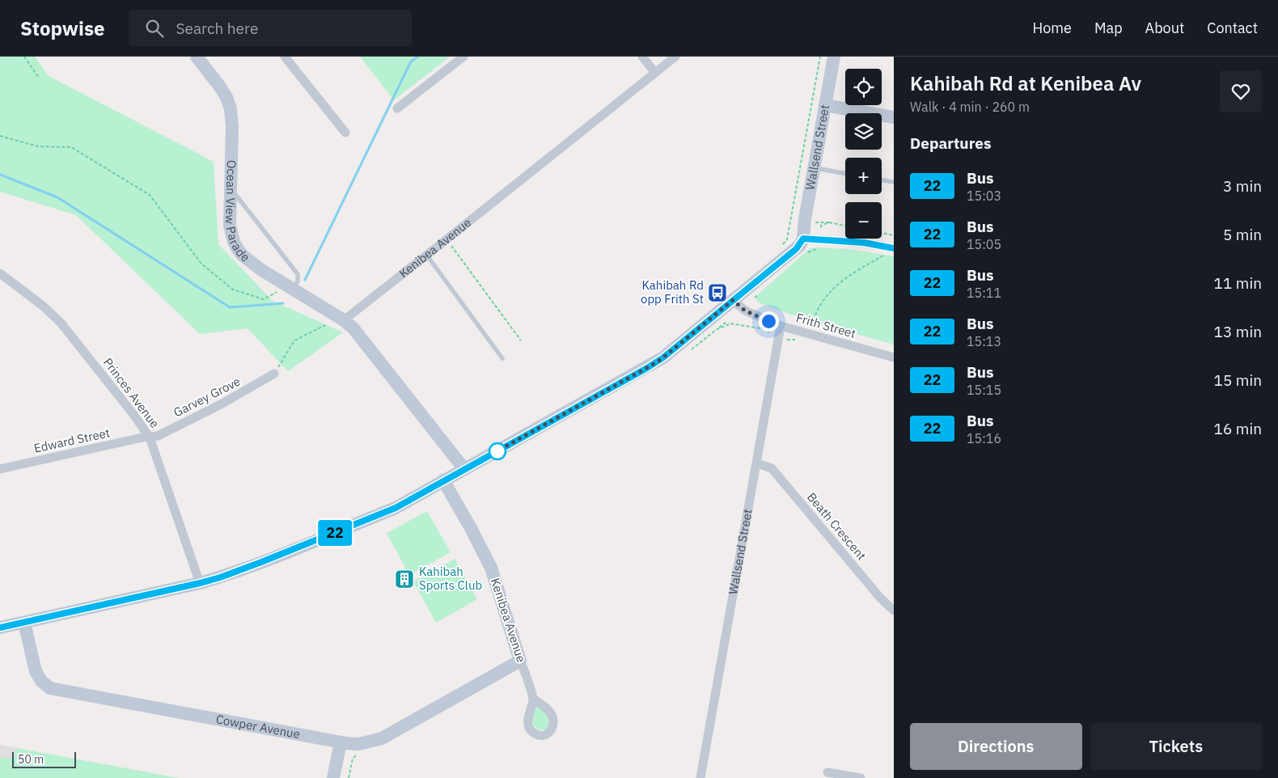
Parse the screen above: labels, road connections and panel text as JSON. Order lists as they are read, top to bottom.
{
  "streets": {
    "main road": [
      "Wallsend Street",
      "Ocean View Parade",
      "Kenibea Avenue",
      "Cowper Avenue"
    ],
    "street": [
      "Frith Street",
      "Princes Avenue",
      "Garvey Grove",
      "Edward Street",
      "Beath Crescent"
    ]
  },
  "crossings": [
    ["Wallsend Street", "Frith Street"],
    ["Wallsend Street", "Beath Crescent"],
    ["Ocean View Parade", "Kenibea Avenue"],
    ["Kenibea Avenue", "Cowper Avenue"],
    ["Princes Avenue", "Garvey Grove"],
    ["Princes Avenue", "Edward Street"],
    ["Garvey Grove", "Edward Street"]
  ],
  "places": {
    "bus stop": ["Kahibah Rd opp Frith St"],
    "building": ["Kahibah Sports Club"]
  },
  "lines": ["bus line 22"],
  "scale_bar": "50 m",
  "page": {
    "header": "Stopwise",
    "search": "Search here",
    "nav": [
      "Home",
      "Map",
      "About",
      "Contact"
    ],
    "on_map": "22",
    "heading": [
      ["Kahibah Rd at Kenibea Av", "Walk · 4 min · 260 m"],
      "Departures"
    ],
    "map_buttons": ["+", "−"],
    "list": [
      {
        "mark": "22",
        "name": "Bus",
        "note": "15:03",
        "value": "3 min"
      },
      {
        "mark": "22",
        "name": "Bus",
        "note": "15:05",
        "value": "5 min"
      },
      {
        "mark": "22",
        "name": "Bus",
        "note": "15:11",
        "value": "11 min"
      },
      {
        "mark": "22",
        "name": "Bus",
        "note": "15:13",
        "value": "13 min"
      },
      {
        "mark": "22",
        "name": "Bus",
        "note": "15:15",
        "value": "15 min"
      },
      {
        "mark": "22",
        "name": "Bus",
        "note": "15:16",
        "value": "16 min"
      }
    ],
    "buttons": ["Directions", "Tickets"],
    "scale": "50 m"
  }
}
